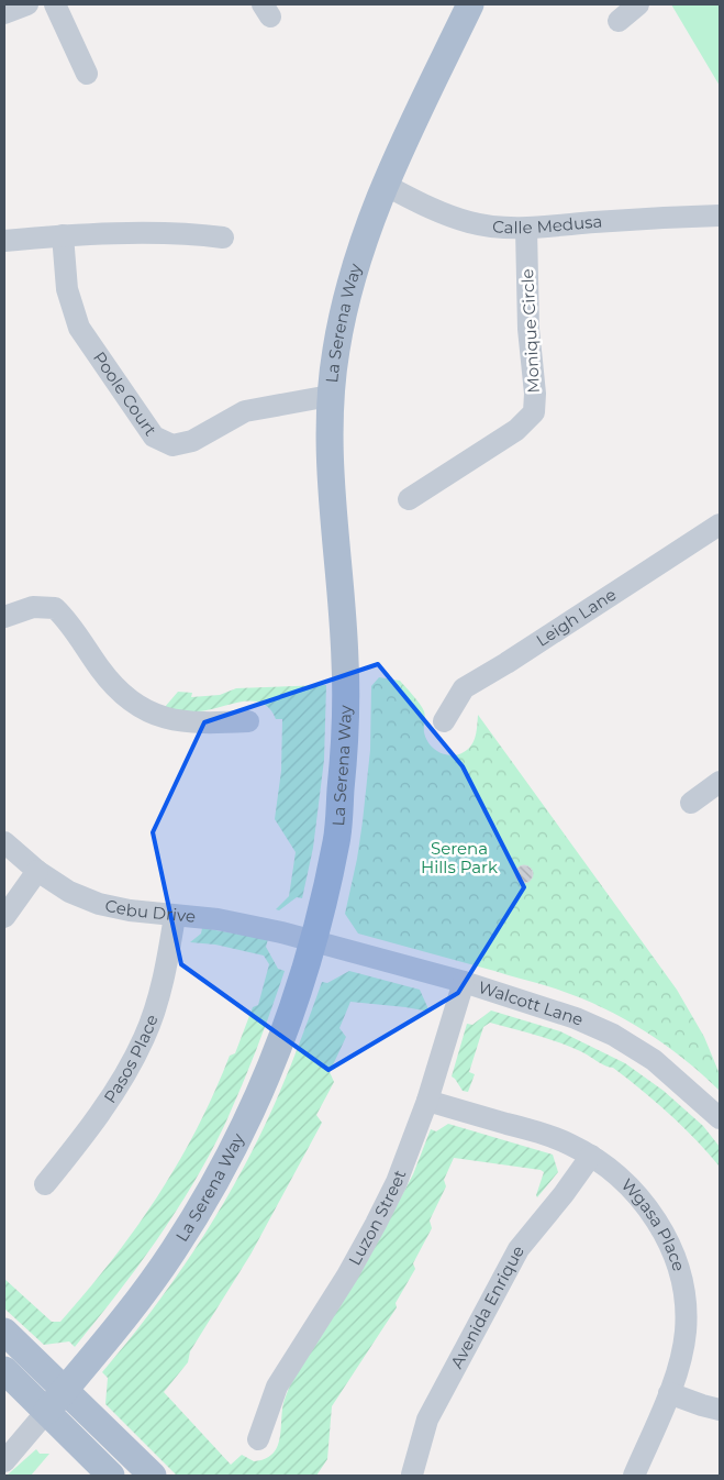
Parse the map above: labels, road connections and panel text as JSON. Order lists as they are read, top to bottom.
{
  "streets": {
    "main road": ["La Serena Way"],
    "street": [
      "Calle Medusa",
      "Monique Circle",
      "Poole Court",
      "Leigh Lane",
      "Cebu Drive",
      "Walcott Lane",
      "Pasos Place",
      "Luzon Street",
      "Wgasa Place",
      "Avenida Enrique"
    ]
  },
  "crossings": [
    ["Calle Medusa", "La Serena Way"],
    ["Calle Medusa", "Monique Circle"],
    ["La Serena Way", "Poole Court"],
    ["La Serena Way", "Cebu Drive"],
    ["La Serena Way", "Walcott Lane"],
    ["Cebu Drive", "Walcott Lane"],
    ["Cebu Drive", "Pasos Place"],
    ["Walcott Lane", "Luzon Street"],
    ["Luzon Street", "Wgasa Place"],
    ["Wgasa Place", "Avenida Enrique"]
  ],
  "parks": ["Serena Hills Park"]
}
